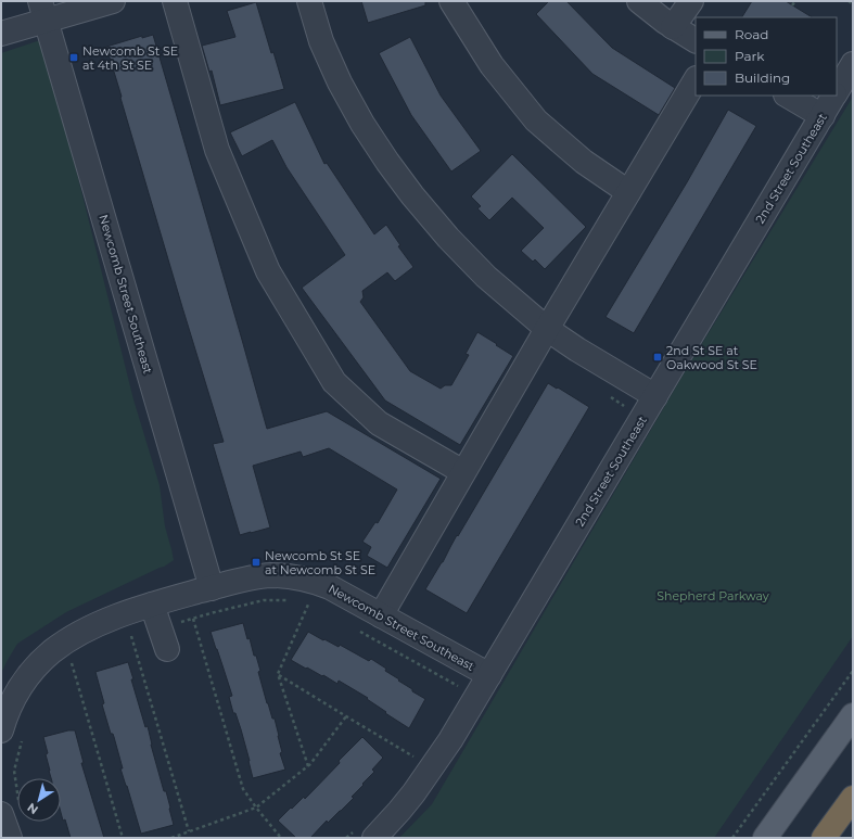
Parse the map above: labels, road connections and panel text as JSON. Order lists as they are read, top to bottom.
{
  "streets": {
    "street": ["2nd Street Southeast", "Newcomb Street Southeast"]
  },
  "crossings": [
    ["2nd Street Southeast", "Newcomb Street Southeast"]
  ],
  "parks": ["Shepherd Parkway"],
  "places": {
    "transit": ["Newcomb St SE at 4th St SE", "2nd St SE at Oakwood St SE", "Newcomb St SE at Newcomb St SE"]
  },
  "legend": ["Road", "Park", "Building"],
  "north": "bottom left"
}
